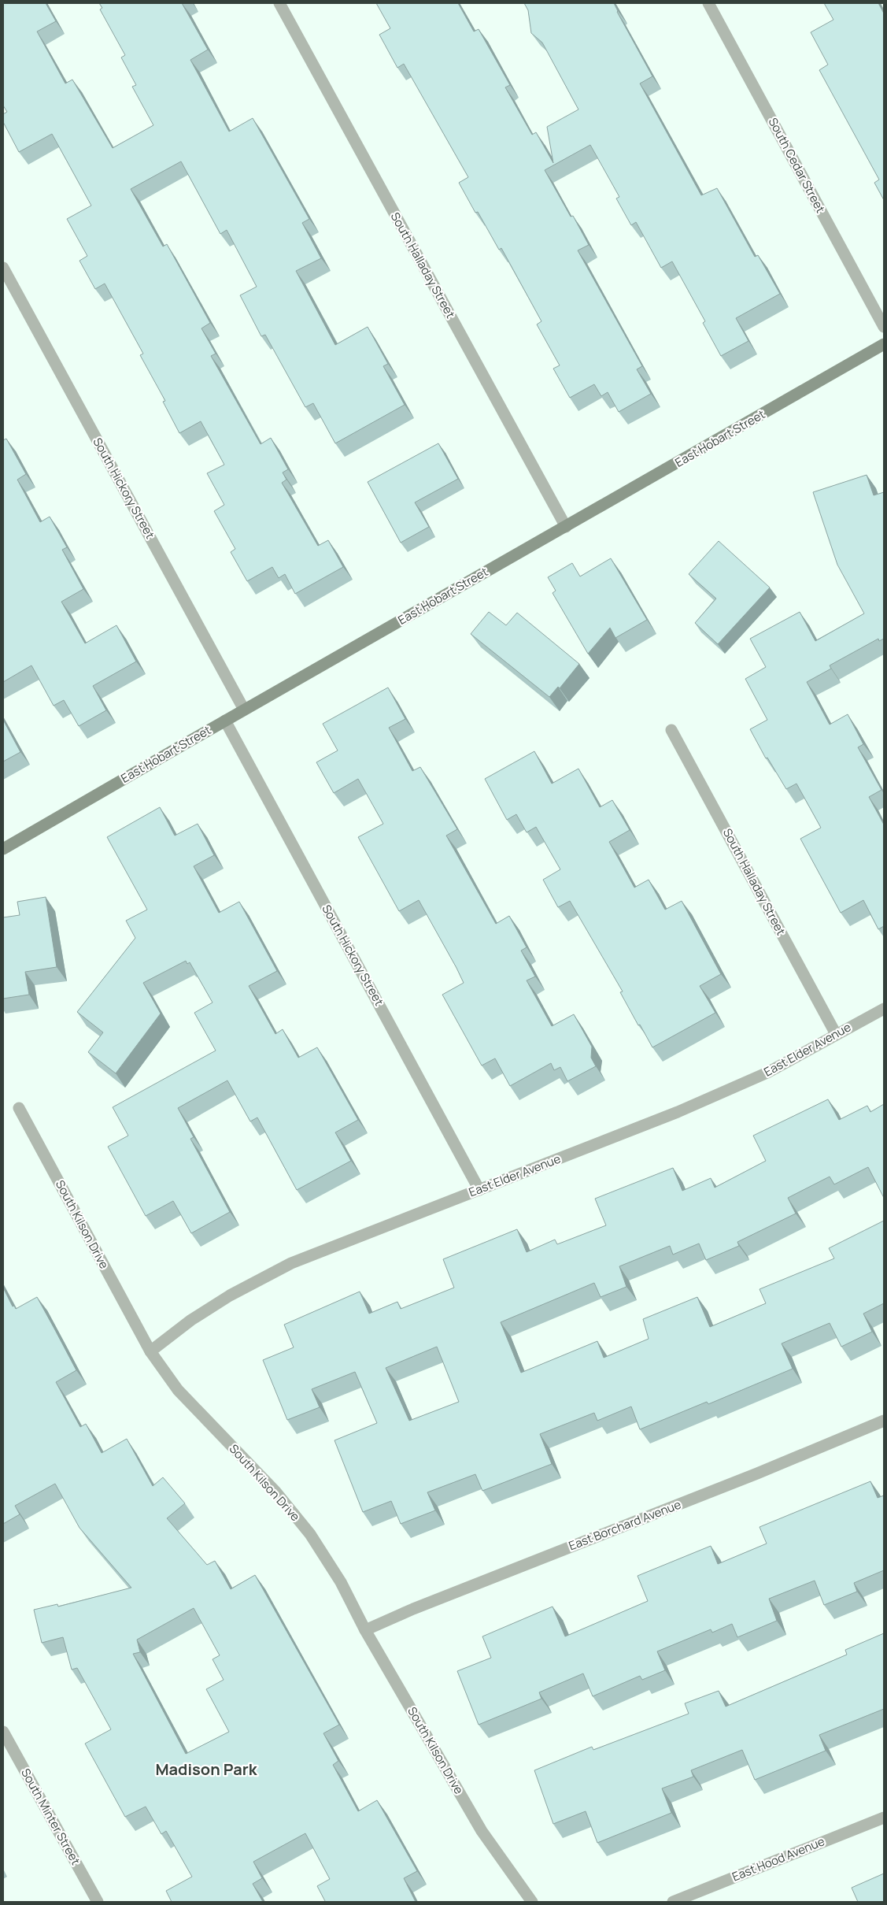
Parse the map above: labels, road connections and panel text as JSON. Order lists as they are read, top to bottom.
{
  "streets": {
    "street": [
      "South Cedar Street",
      "South Halladay Street",
      "East Hobart Street",
      "South Hickory Street",
      "East Elder Avenue",
      "South Kilson Drive",
      "East Borchard Avenue",
      "South Minter Street",
      "East Hood Avenue"
    ]
  },
  "crossings": [
    ["South Halladay Street", "East Hobart Street"],
    ["South Halladay Street", "East Elder Avenue"],
    ["East Hobart Street", "South Hickory Street"],
    ["South Hickory Street", "East Elder Avenue"],
    ["East Elder Avenue", "South Kilson Drive"],
    ["South Kilson Drive", "East Borchard Avenue"]
  ],
  "districts": ["Madison Park"]
}
